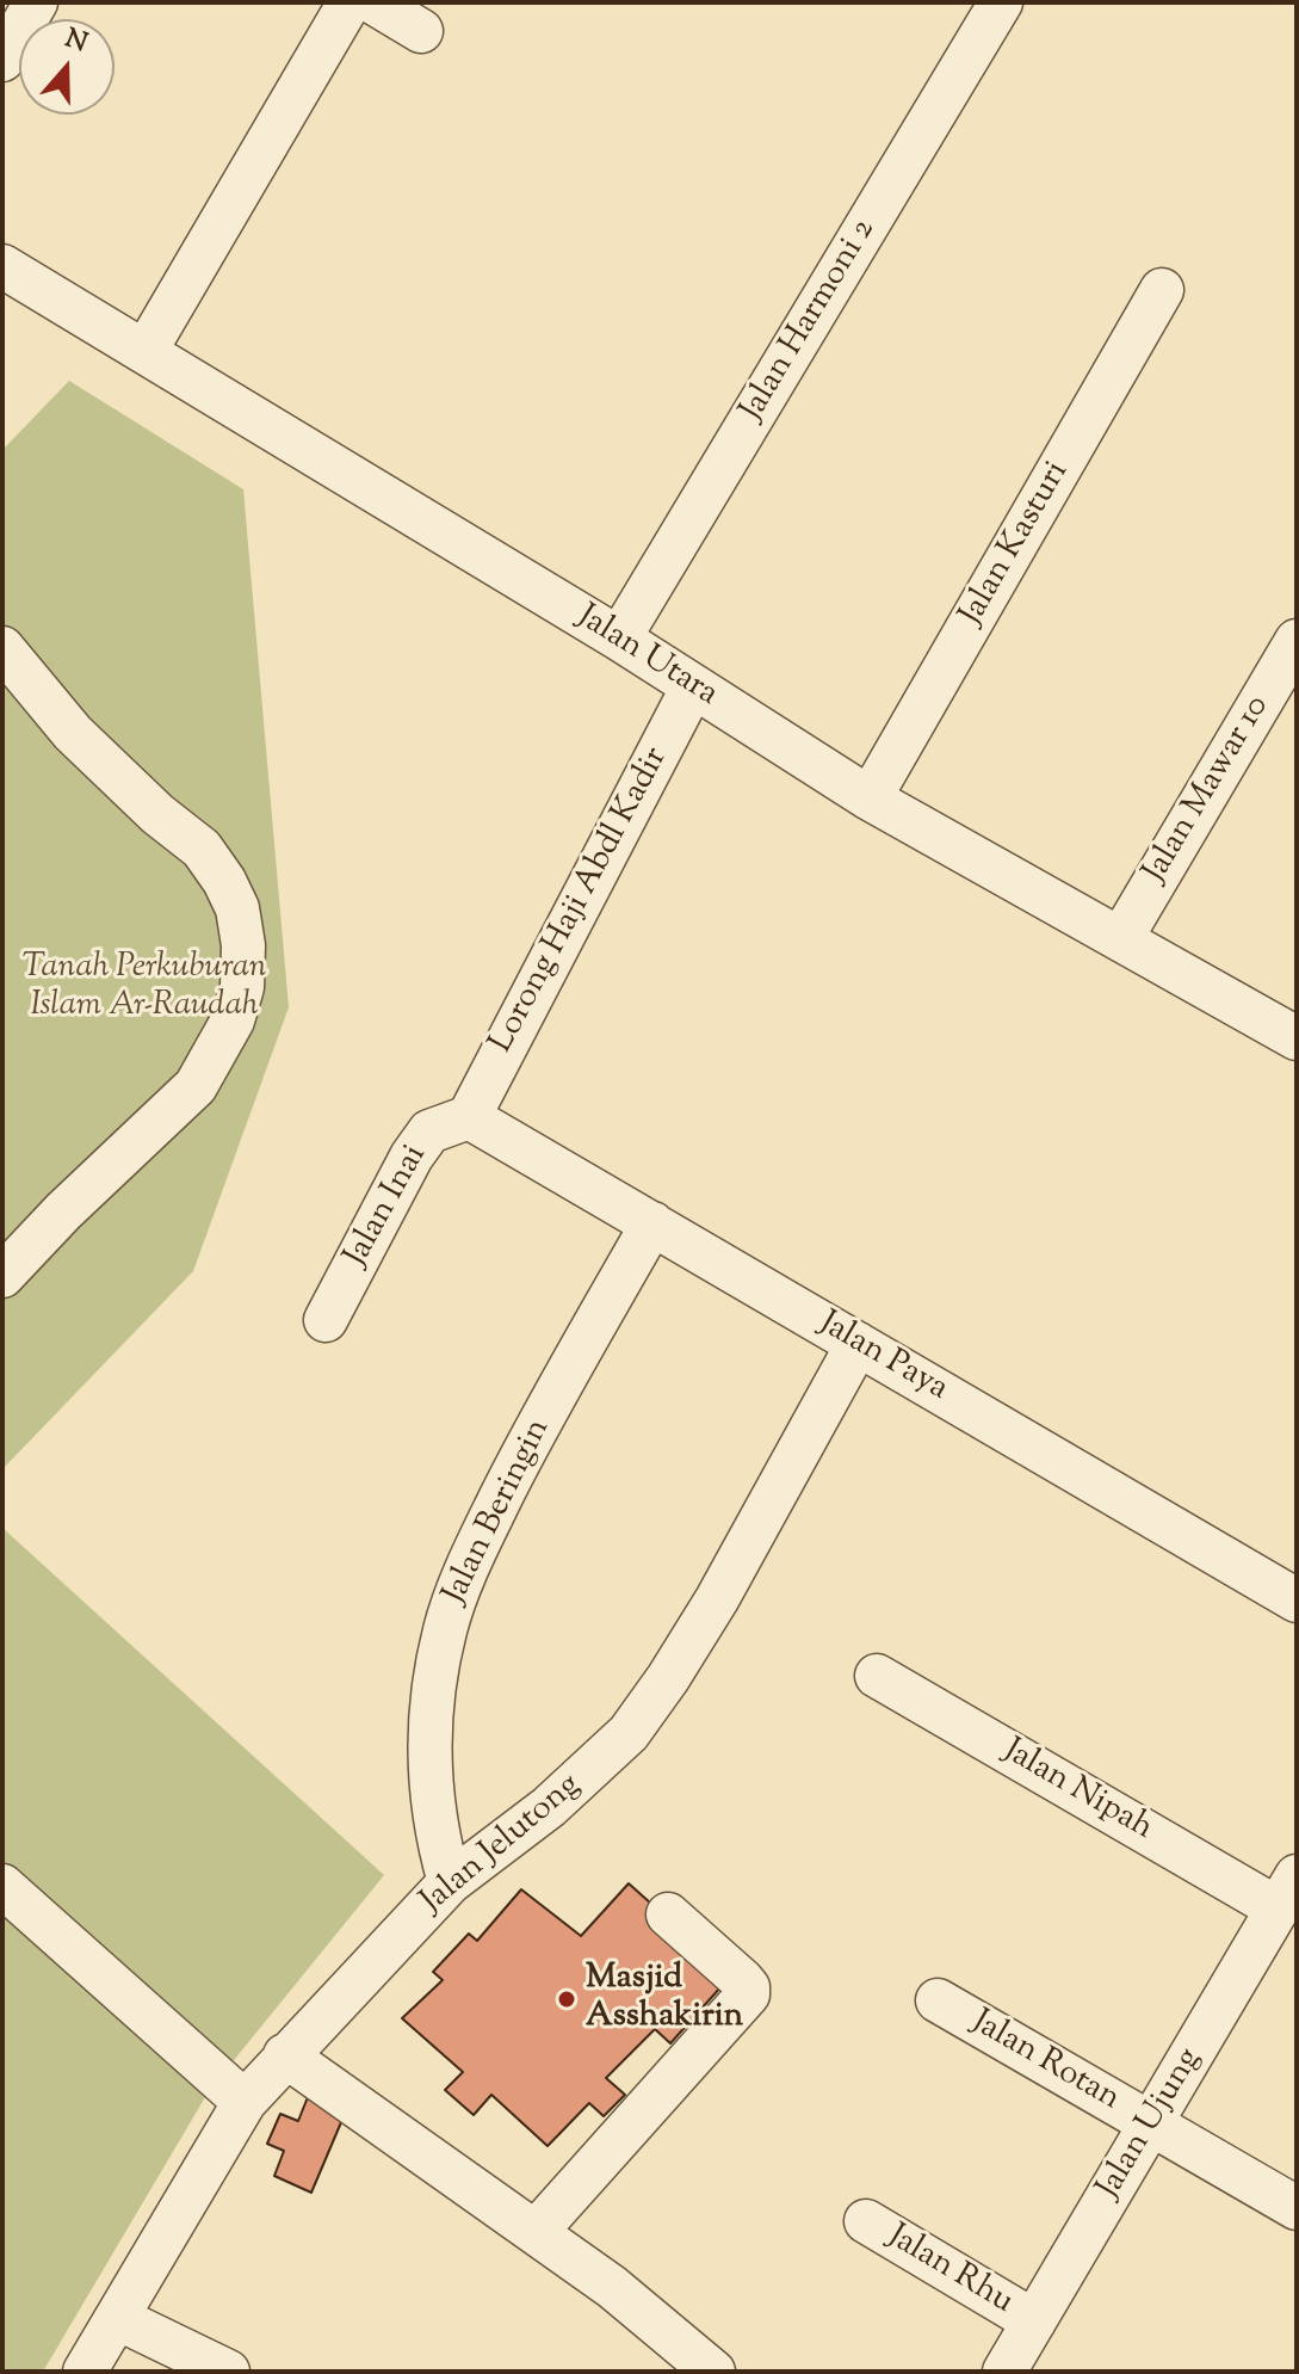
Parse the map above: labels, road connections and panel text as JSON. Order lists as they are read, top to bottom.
{
  "streets": {
    "street": [
      "Jalan Harmoni 2",
      "Jalan Kasturi",
      "Jalan Utara",
      "Jalan Mawar 10",
      "Lorong Haji Abdl Kadir",
      "Jalan Inai",
      "Jalan Paya",
      "Jalan Beringin",
      "Jalan Nipah",
      "Jalan Jelutong",
      "Jalan Rotan",
      "Jalan Ujung",
      "Jalan Rhu"
    ]
  },
  "crossings": [
    ["Jalan Harmoni 2", "Jalan Utara"],
    ["Jalan Kasturi", "Jalan Utara"],
    ["Jalan Utara", "Jalan Mawar 10"],
    ["Jalan Utara", "Lorong Haji Abdl Kadir"],
    ["Lorong Haji Abdl Kadir", "Jalan Inai"],
    ["Lorong Haji Abdl Kadir", "Jalan Paya"],
    ["Jalan Inai", "Jalan Paya"],
    ["Jalan Paya", "Jalan Beringin"],
    ["Jalan Paya", "Jalan Jelutong"],
    ["Jalan Beringin", "Jalan Jelutong"],
    ["Jalan Nipah", "Jalan Ujung"],
    ["Jalan Rotan", "Jalan Ujung"],
    ["Jalan Ujung", "Jalan Rhu"]
  ],
  "parks": ["Tanah Perkuburan Islam Ar-Raudah"],
  "places": ["Masjid Asshakirin"],
  "north": "top"
}
